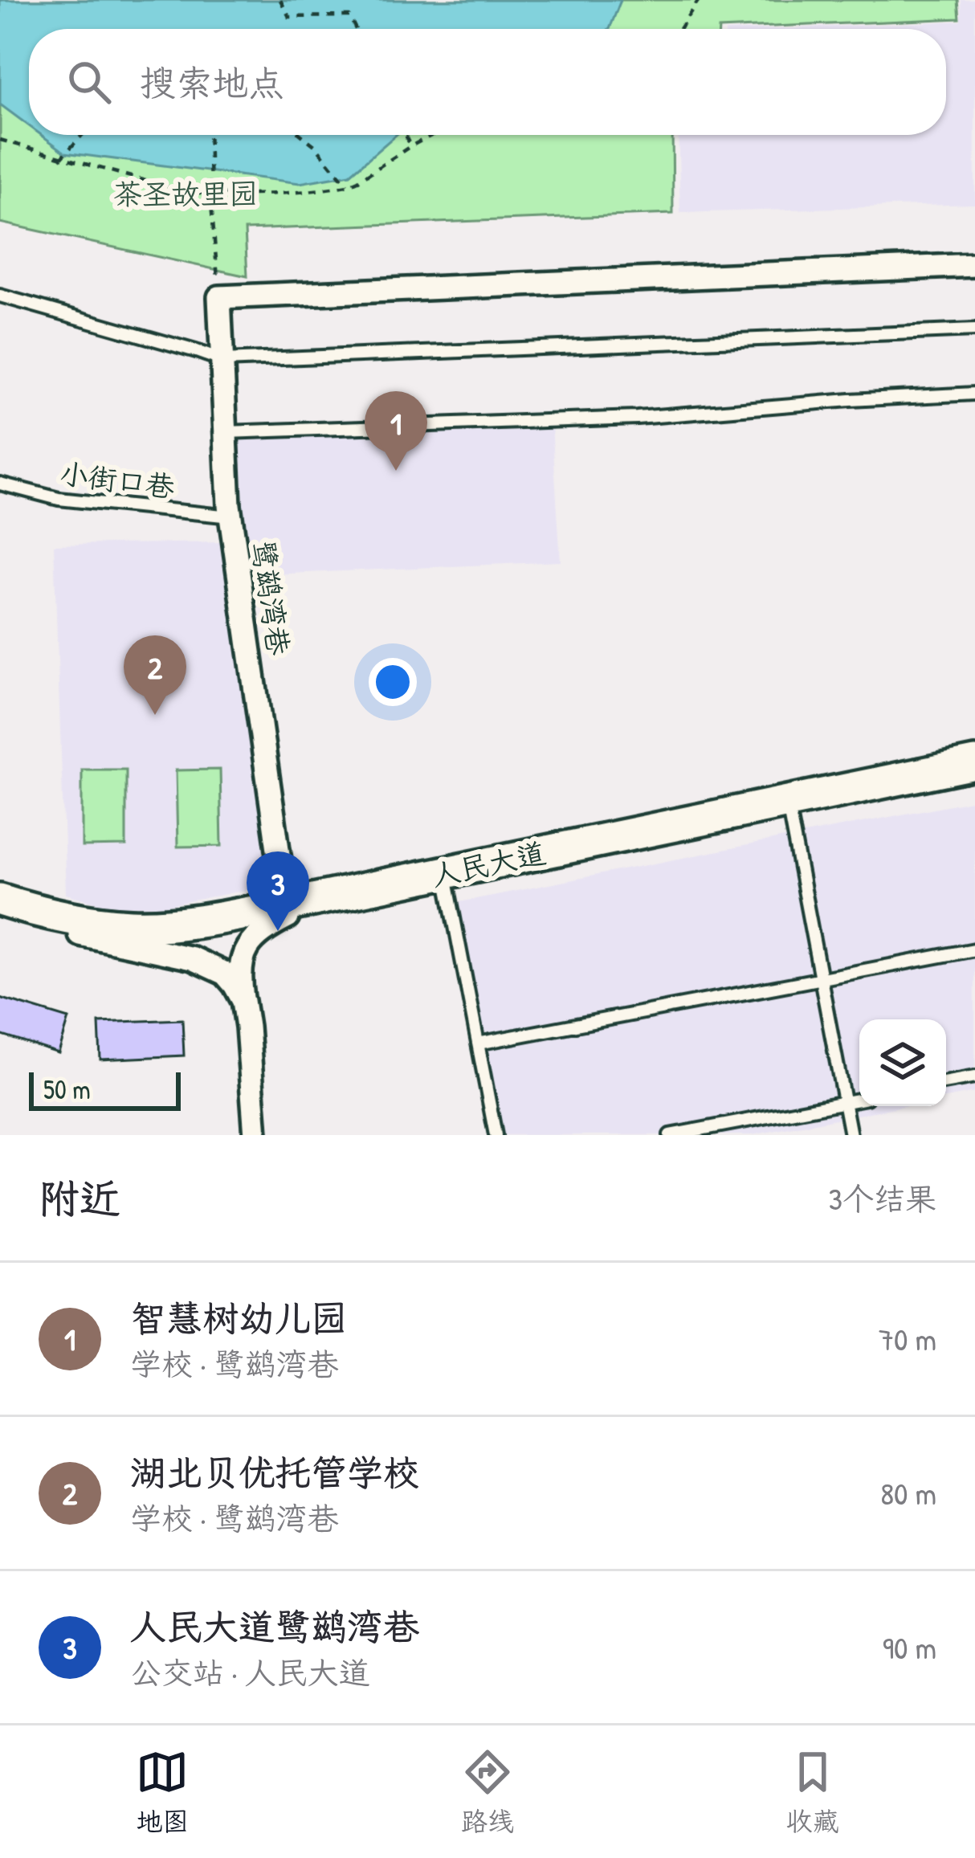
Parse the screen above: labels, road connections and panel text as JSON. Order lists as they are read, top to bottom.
{
  "streets": {
    "main road": ["人民大道"],
    "street": ["鹭鹚湾巷"],
    "lane": ["小街口巷"]
  },
  "crossings": [
    ["小街口巷", "鹭鹚湾巷"],
    ["鹭鹚湾巷", "人民大道"]
  ],
  "parks": ["茶圣故里园"],
  "scale_bar": "50 m",
  "page": {
    "search": "搜索地点",
    "pins": ["1", "2", "3"],
    "scale": "50 m",
    "heading": ["附近", "3个结果"],
    "list": [
      {
        "mark": "1",
        "name": "智慧树幼儿园",
        "note": "学校 · 鹭鹚湾巷",
        "value": "70 m"
      },
      {
        "mark": "2",
        "name": "湖北贝优托管学校",
        "note": "学校 · 鹭鹚湾巷",
        "value": "80 m"
      },
      {
        "mark": "3",
        "name": "人民大道鹭鹚湾巷",
        "note": "公交站 · 人民大道",
        "value": "90 m"
      }
    ],
    "nav": ["地图", "路线", "收藏"]
  }
}
